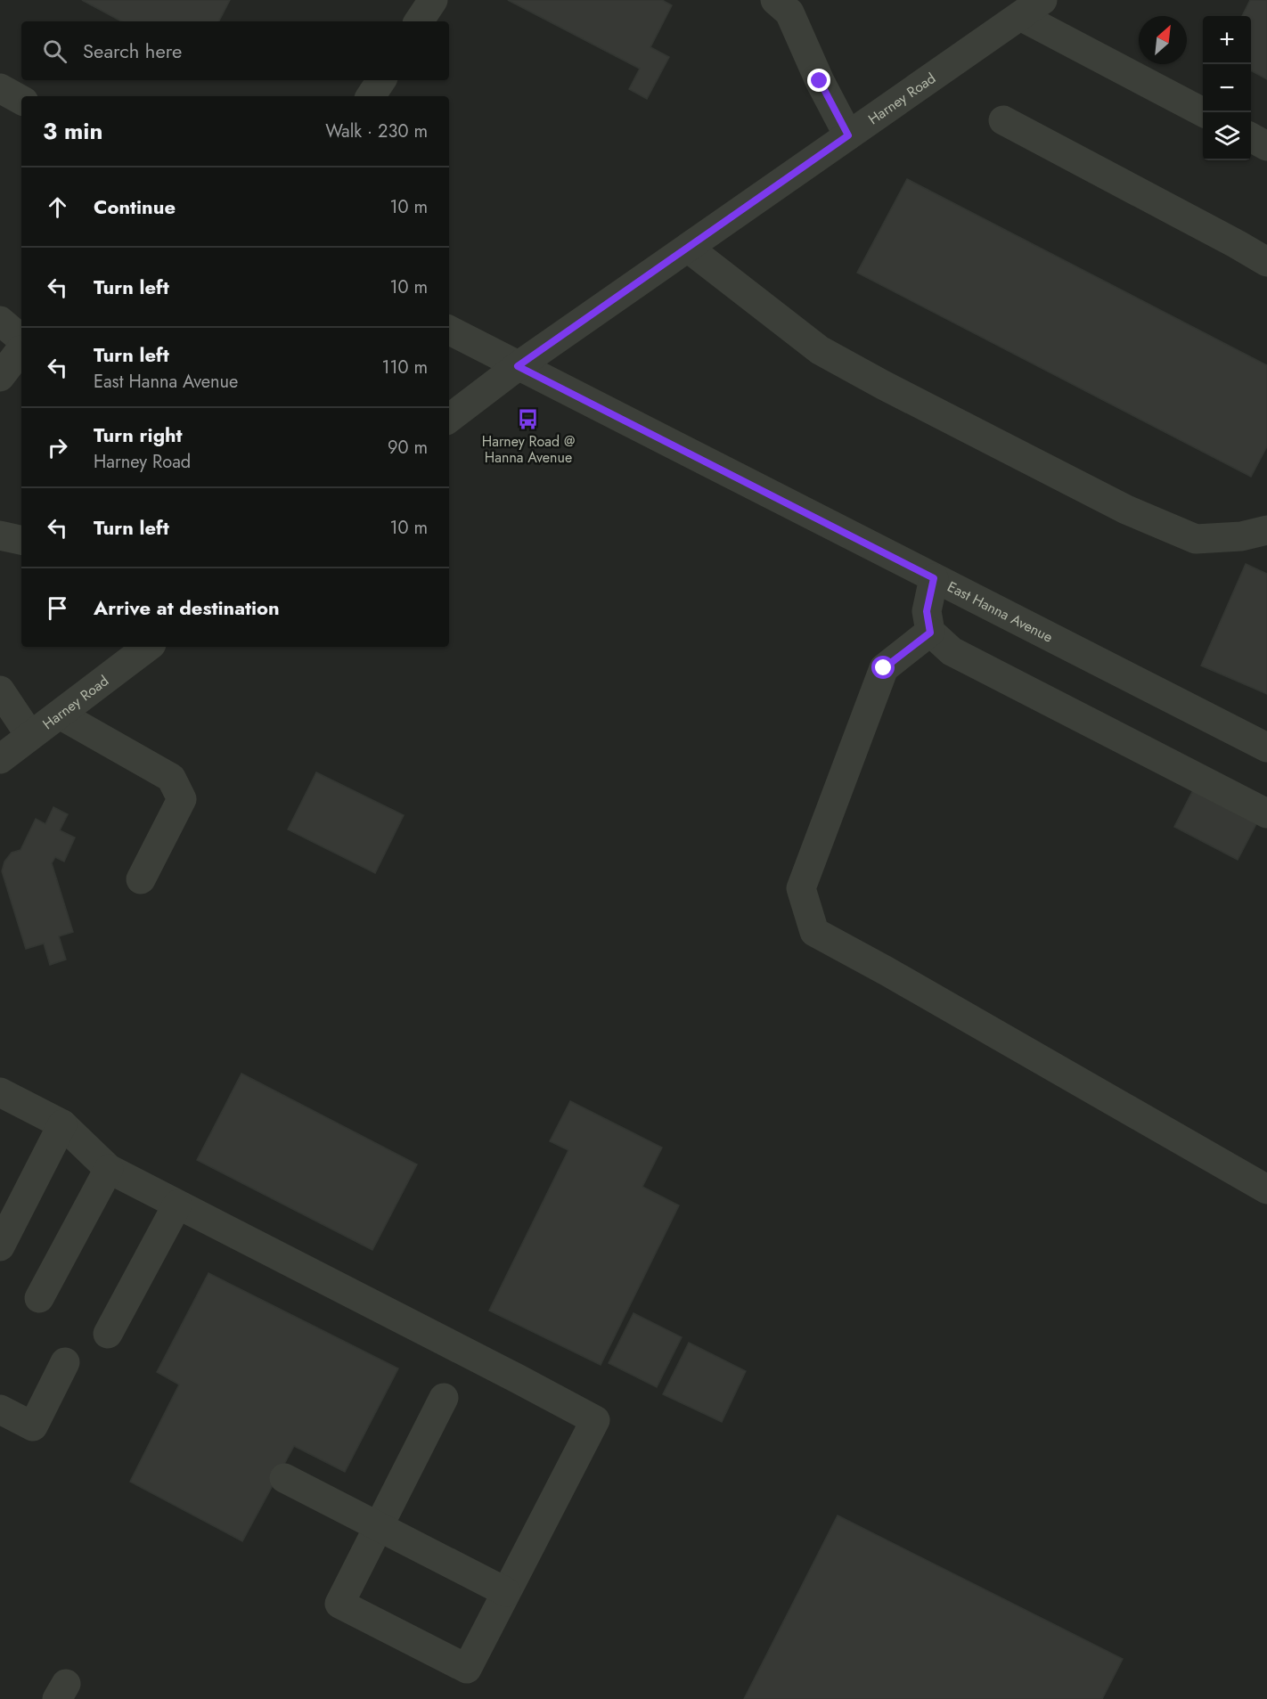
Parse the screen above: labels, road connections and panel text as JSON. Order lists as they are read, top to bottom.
{
  "streets": {
    "street": ["Harney Road", "East Hanna Avenue"]
  },
  "crossings": [
    ["Harney Road", "East Hanna Avenue"]
  ],
  "places": {
    "bus stop": ["Harney Road @ Hanna Avenue"]
  },
  "north": "top right",
  "page": {
    "map_buttons": ["+", "−"],
    "search": "Search here",
    "heading": ["3 min", "Walk · 230 m"],
    "list": [
      ["Continue", "10 m"],
      ["Turn left", "10 m"],
      ["Turn left", "East Hanna Avenue", "110 m"],
      ["Turn right", "Harney Road", "90 m"],
      ["Turn left", "10 m"],
      "Arrive at destination"
    ]
  }
}
